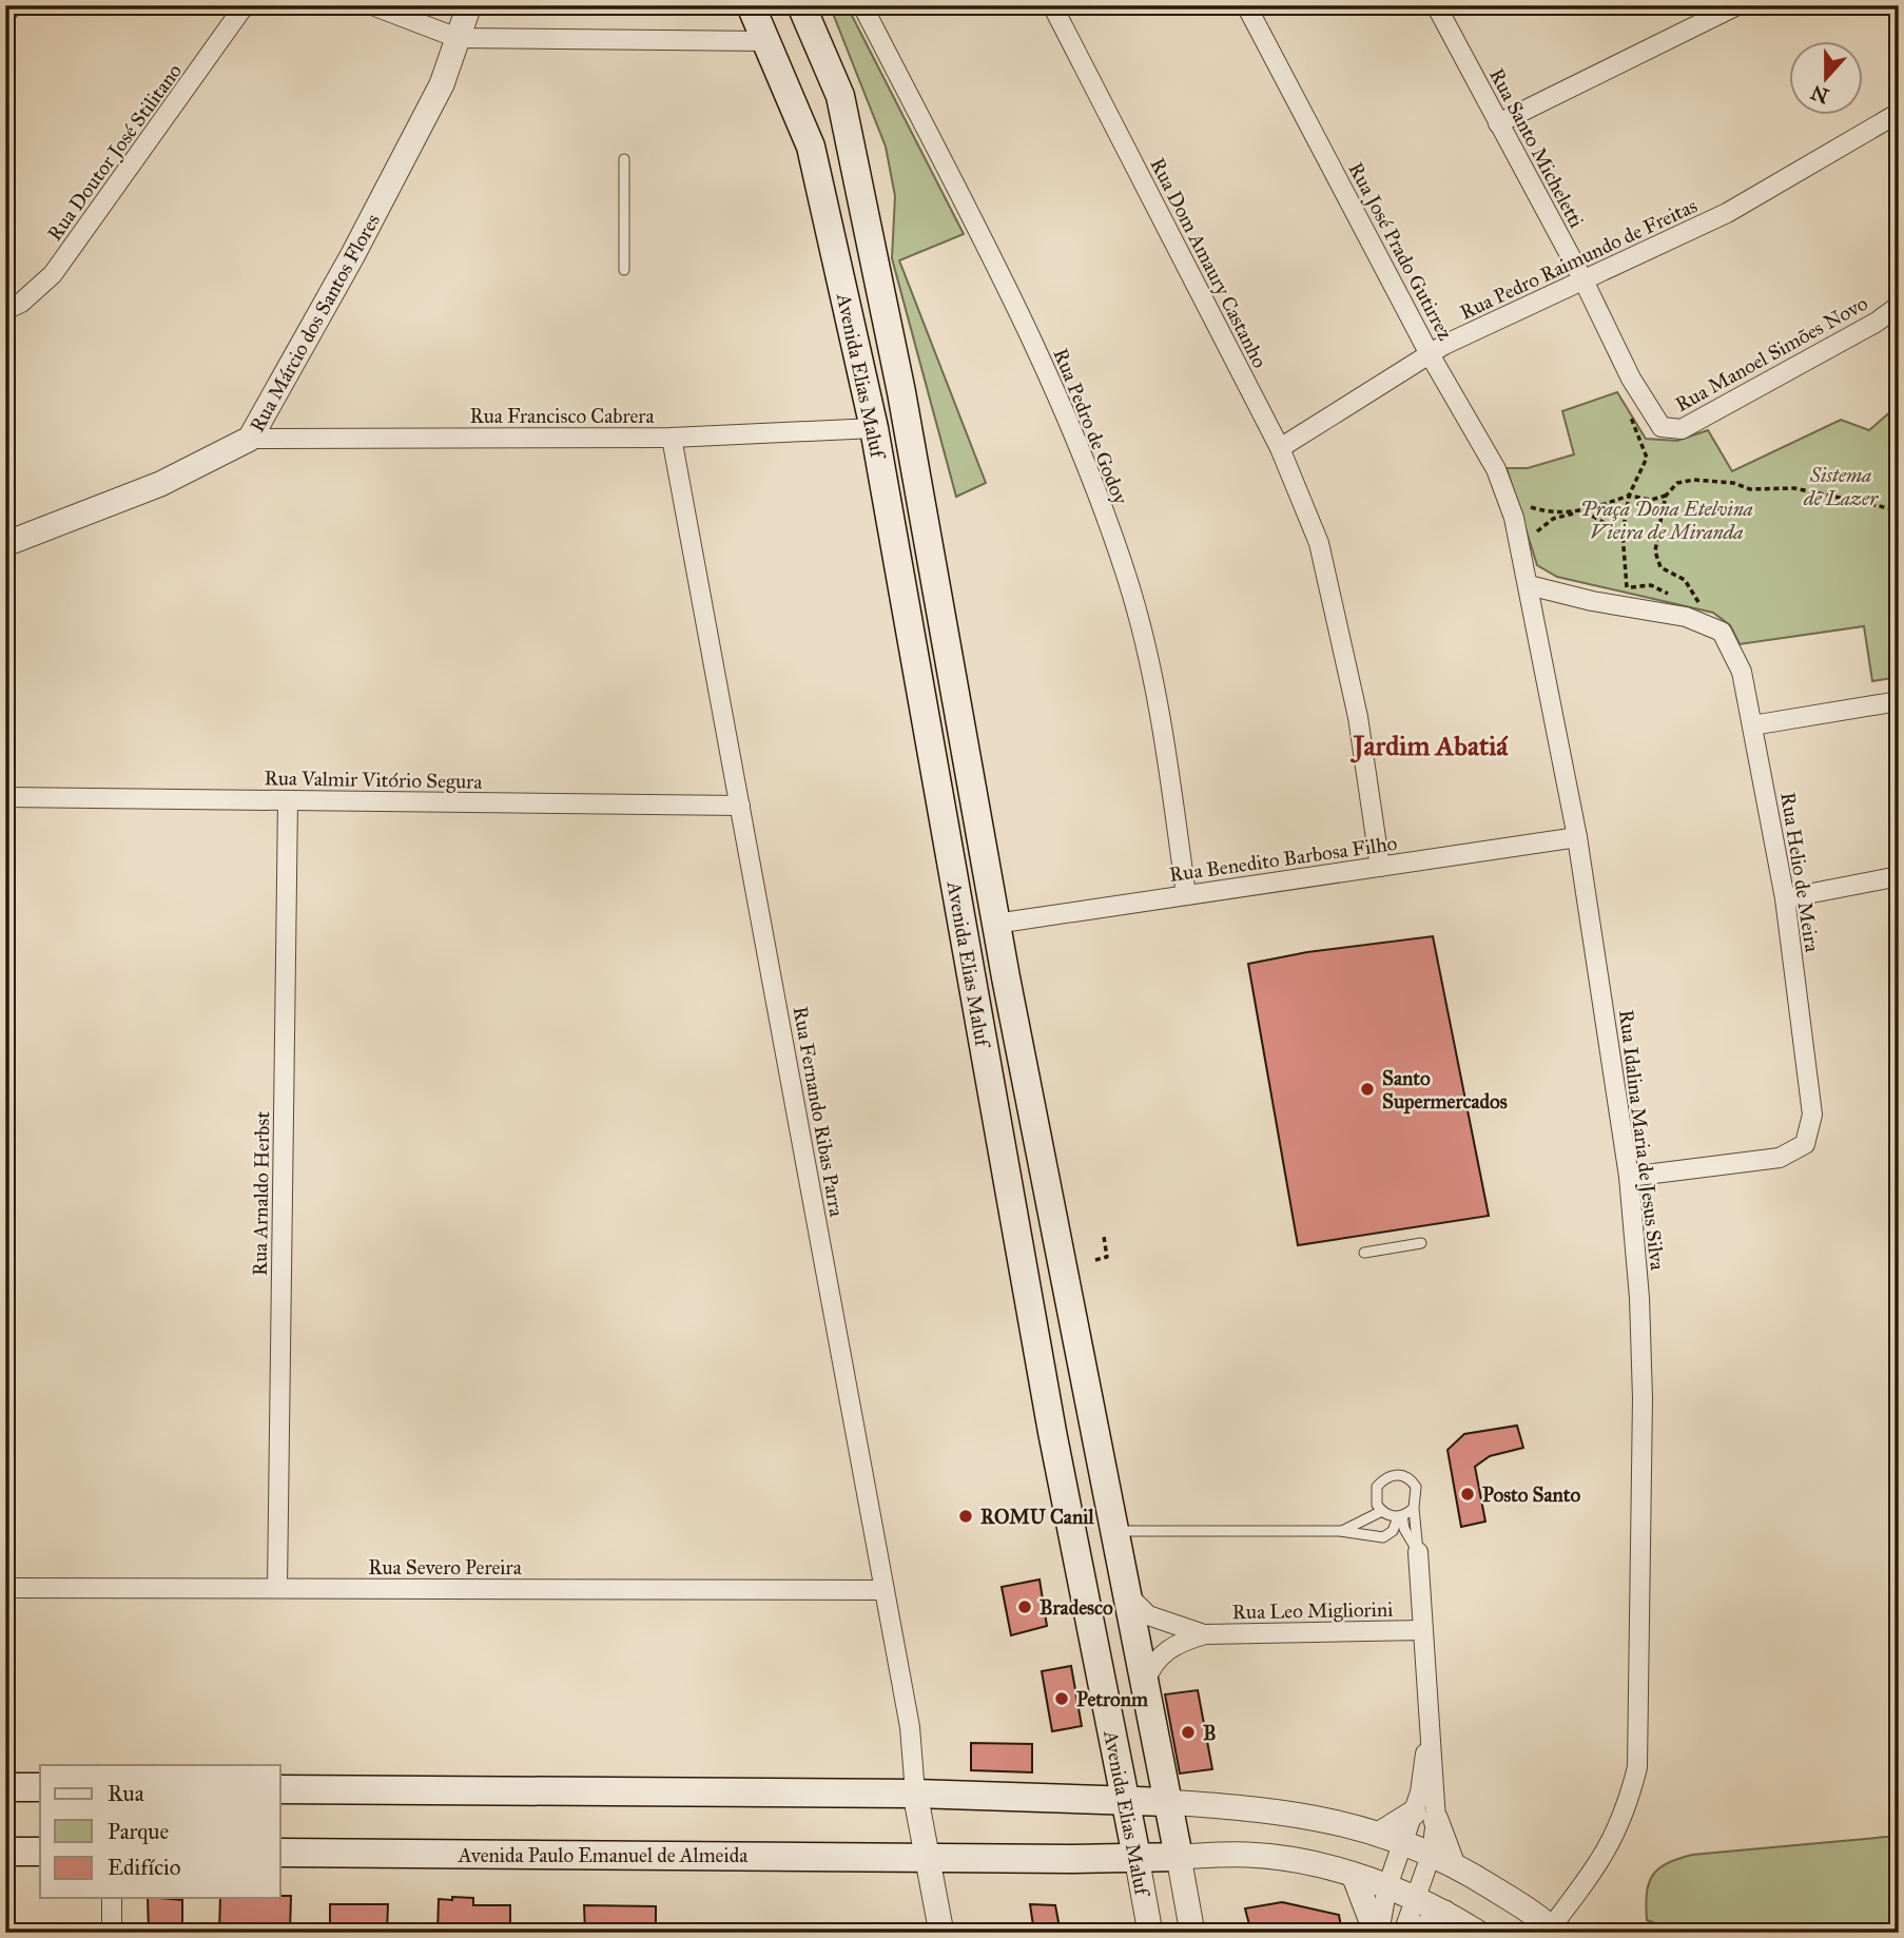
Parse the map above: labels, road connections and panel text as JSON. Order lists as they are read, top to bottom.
{
  "streets": {
    "main road": ["Avenida Elias Maluf", "Avenida Paulo Emanuel de Almeida"],
    "street": [
      "Rua Santo Micheletti",
      "Rua Doutor José Stilitano",
      "Rua José Prado Gutirrez",
      "Rua Pedro Raimundo de Freitas",
      "Rua Dom Amaury Castanho",
      "Rua Márcio dos Santos Flores",
      "Rua Manoel Simões Novo",
      "Rua Francisco Cabrera",
      "Rua Pedro de Godoy",
      "Rua Valmir Vitório Segura",
      "Rua Benedito Barbosa Filho",
      "Rua Helio de Meira",
      "Rua Fernando Ribas Parra",
      "Rua Idalina Maria de Jesus Silva",
      "Rua Arnaldo Herbst",
      "Rua Severo Pereira",
      "Rua Leo Migliorini"
    ]
  },
  "crossings": [
    ["Rua Santo Micheletti", "Rua Pedro Raimundo de Freitas"],
    ["Rua Santo Micheletti", "Rua Manoel Simões Novo"],
    ["Rua José Prado Gutirrez", "Rua Pedro Raimundo de Freitas"],
    ["Rua José Prado Gutirrez", "Rua Idalina Maria de Jesus Silva"],
    ["Rua Pedro Raimundo de Freitas", "Rua Dom Amaury Castanho"],
    ["Rua Dom Amaury Castanho", "Rua Benedito Barbosa Filho"],
    ["Rua Márcio dos Santos Flores", "Rua Francisco Cabrera"],
    ["Avenida Elias Maluf", "Rua Francisco Cabrera"],
    ["Avenida Elias Maluf", "Rua Benedito Barbosa Filho"],
    ["Avenida Elias Maluf", "Rua Leo Migliorini"],
    ["Avenida Elias Maluf", "Avenida Paulo Emanuel de Almeida"],
    ["Rua Francisco Cabrera", "Rua Fernando Ribas Parra"],
    ["Rua Pedro de Godoy", "Rua Benedito Barbosa Filho"],
    ["Rua Valmir Vitório Segura", "Rua Fernando Ribas Parra"],
    ["Rua Valmir Vitório Segura", "Rua Arnaldo Herbst"],
    ["Rua Benedito Barbosa Filho", "Rua Idalina Maria de Jesus Silva"],
    ["Rua Helio de Meira", "Rua Idalina Maria de Jesus Silva"],
    ["Rua Fernando Ribas Parra", "Rua Severo Pereira"],
    ["Rua Arnaldo Herbst", "Rua Severo Pereira"]
  ],
  "districts": ["Jardim Abatiá"],
  "parks": ["Sistema de Lazer", "Praça Dona Etelvina Vieira de Miranda"],
  "places": [
    "Santo Supermercados",
    "Posto Santo",
    "ROMU Canil",
    "Bradesco",
    "Petronm",
    "B"
  ],
  "legend": ["Rua", "Parque", "Edifício"],
  "north": "bottom"
}
